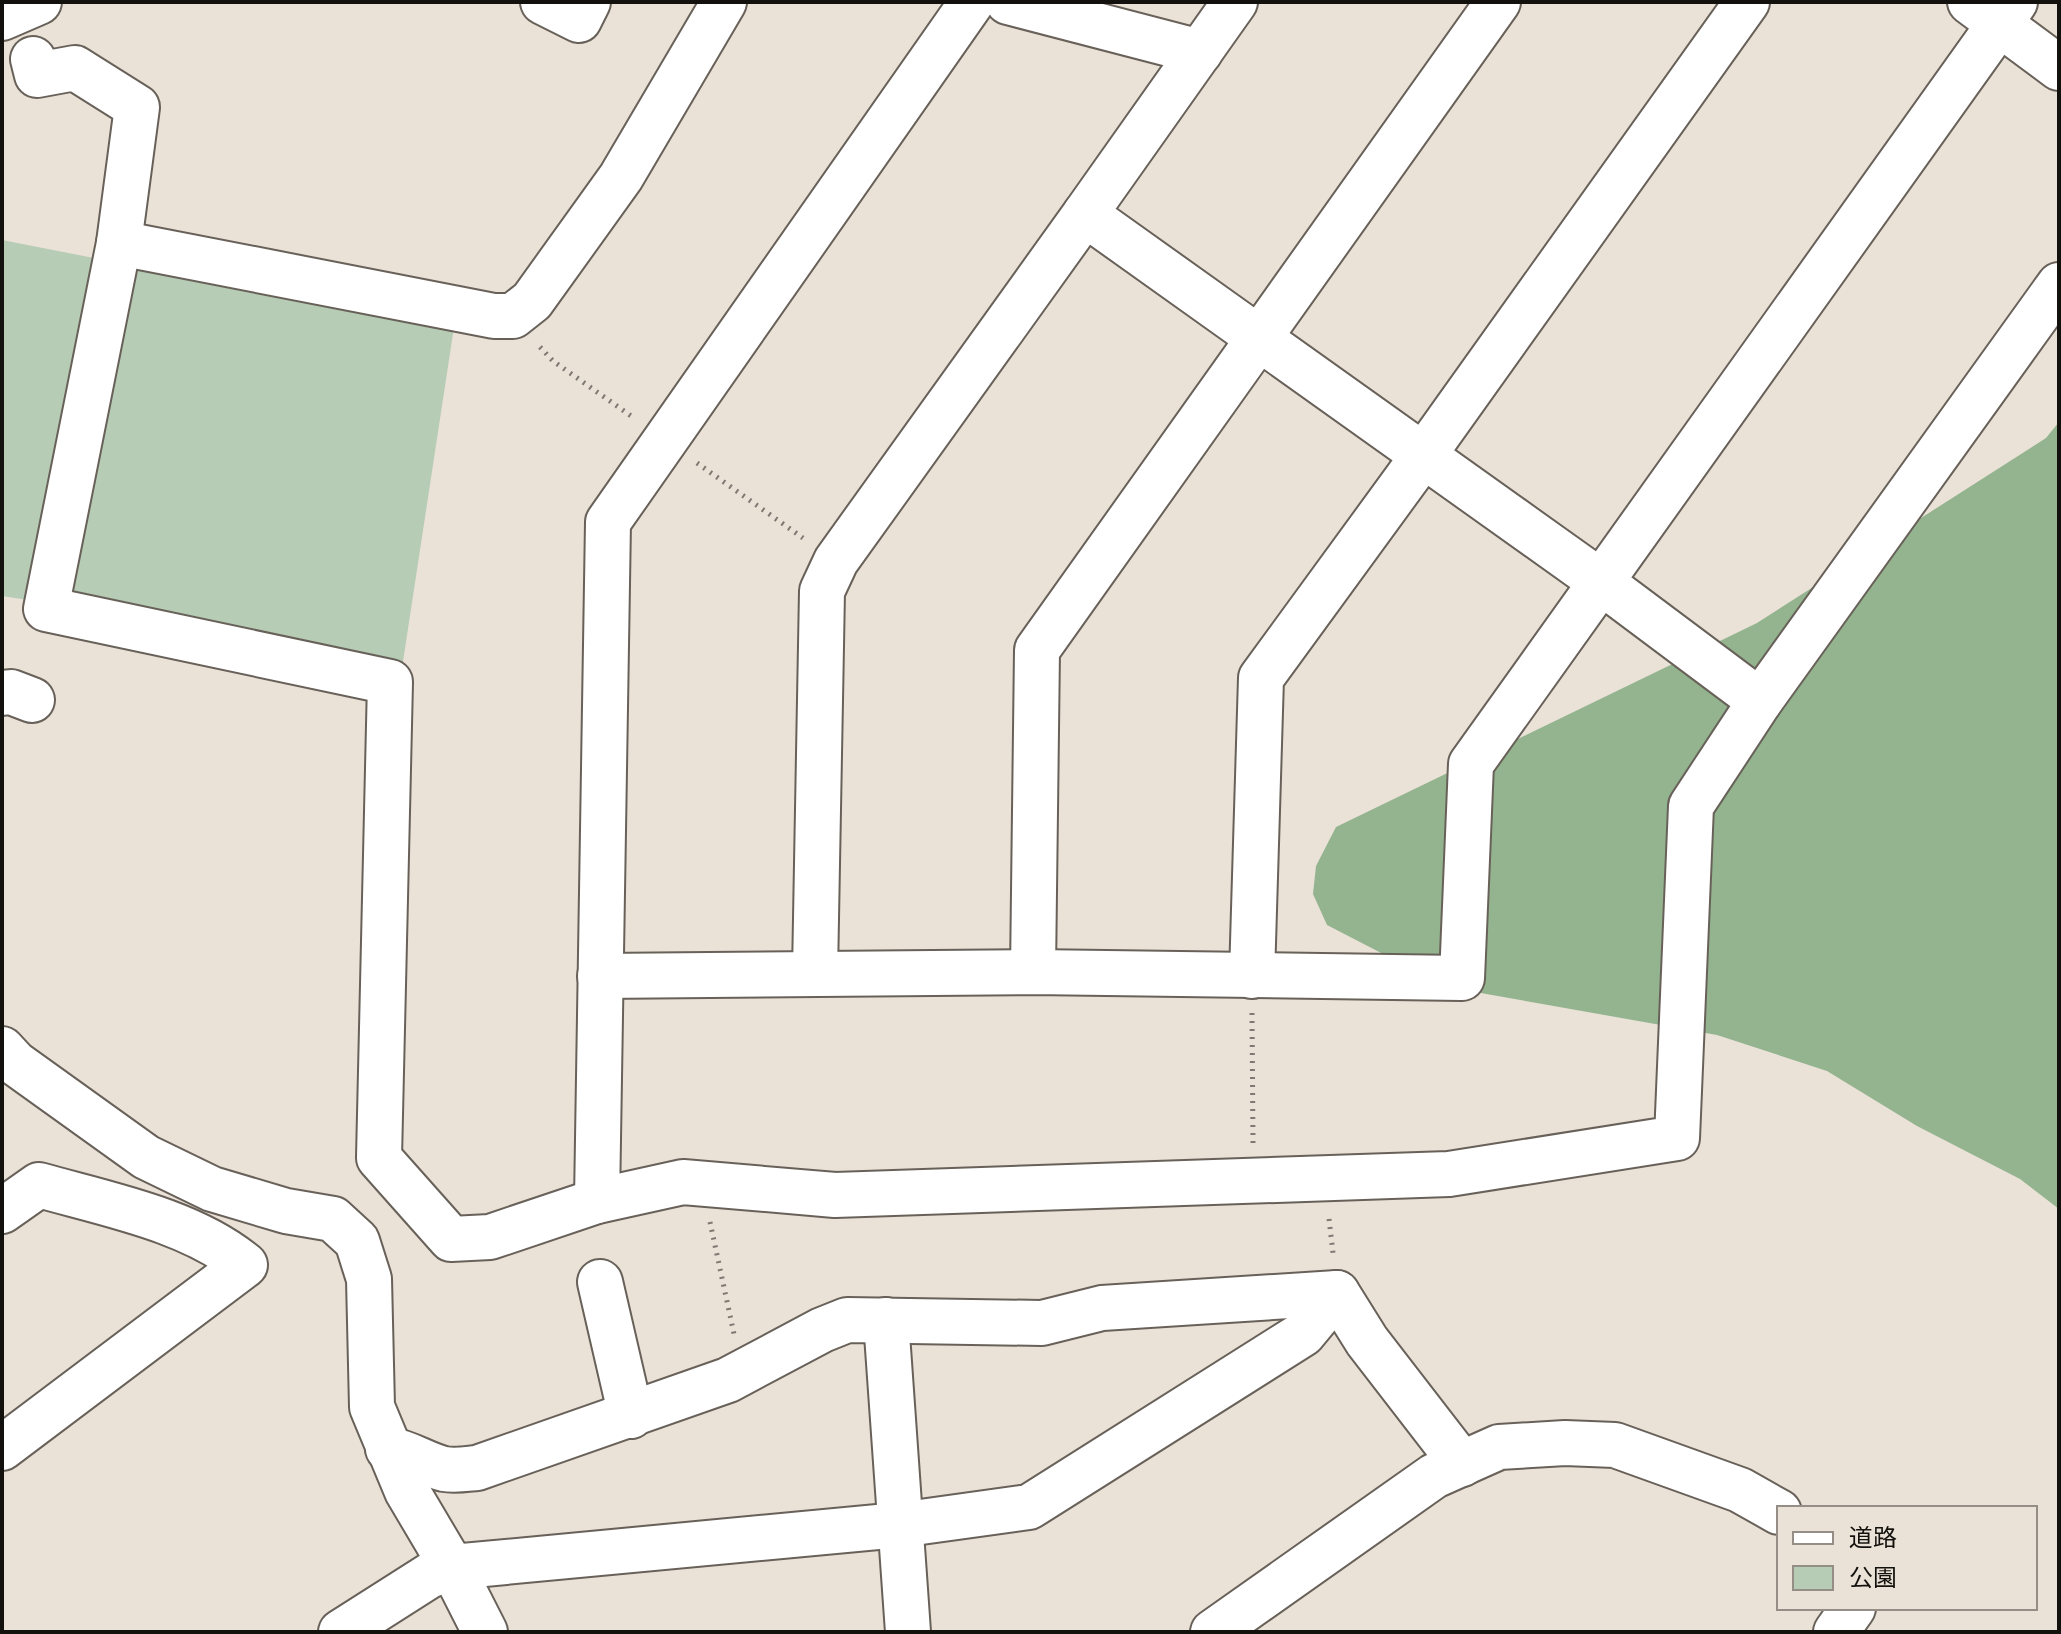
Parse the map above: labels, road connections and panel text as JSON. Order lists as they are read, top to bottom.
{
  "legend": ["道路", "公園"]
}
